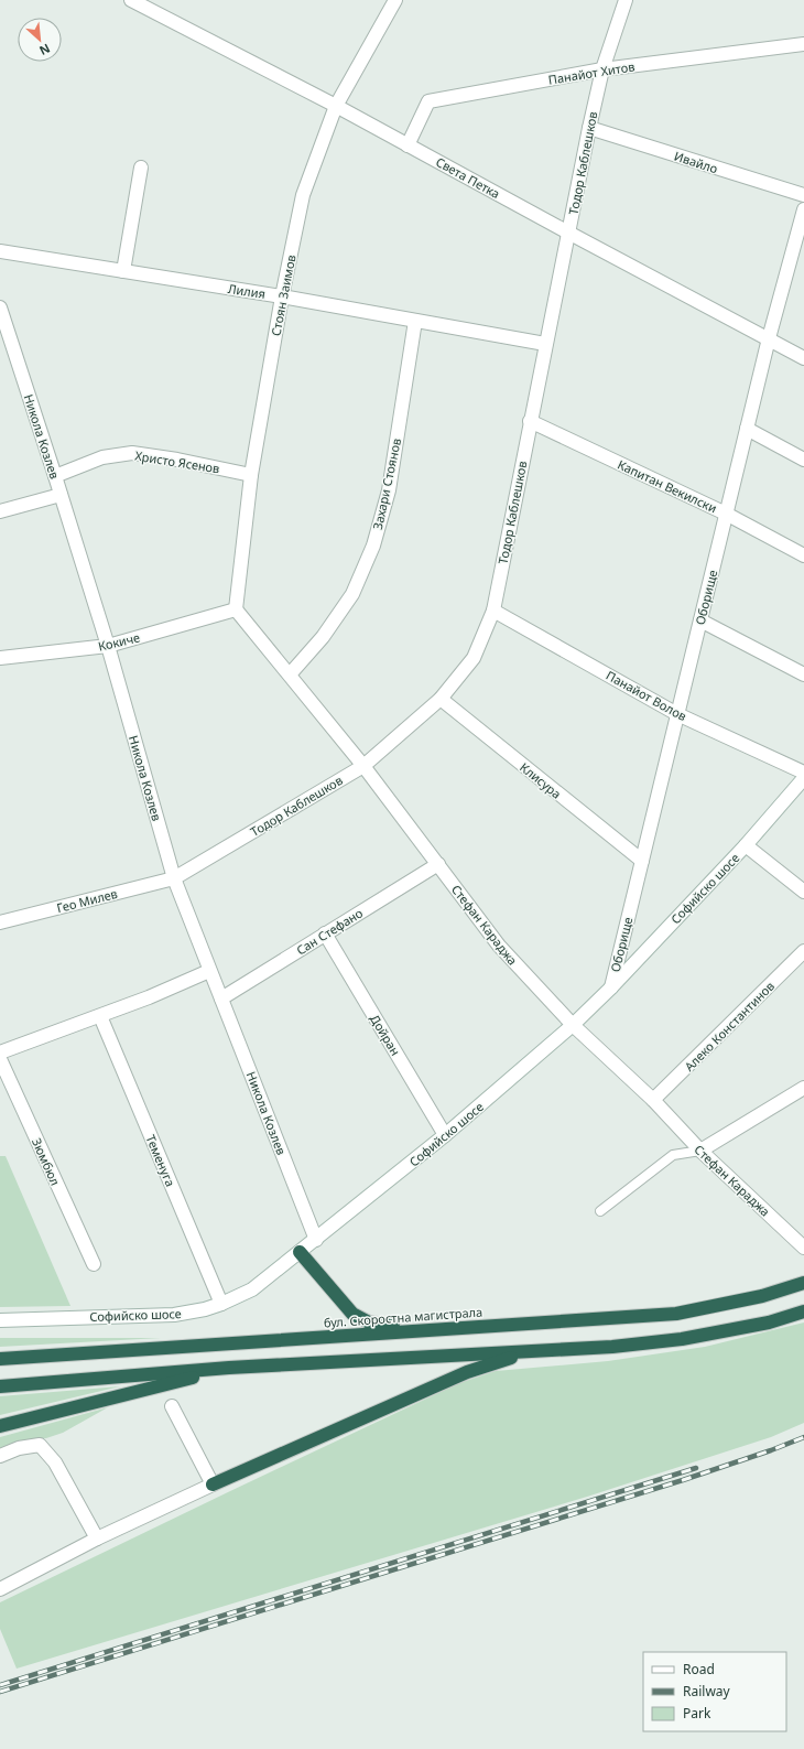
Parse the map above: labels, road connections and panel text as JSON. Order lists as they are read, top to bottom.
{
  "streets": {
    "highway": ["бул. Скоростна магистрала"],
    "street": [
      "Панайот Хитов",
      "Ивайло",
      "Тодор Каблешков",
      "Света Петка",
      "Лилия",
      "Стоян Заимов",
      "Никола Козлев",
      "Христо Ясенов",
      "Захари Стоянов",
      "Капитан Векилски",
      "Оборище",
      "Кокиче",
      "Панайот Волов",
      "Клисура",
      "Софийско шосе",
      "Гео Милев",
      "Стефан Караджа",
      "Сан Стефано",
      "Алеко Константинов",
      "Дойран",
      "Теменуга",
      "Зюмбюл"
    ]
  },
  "crossings": [
    ["Панайот Хитов", "Тодор Каблешков"],
    ["Панайот Хитов", "Света Петка"],
    ["Ивайло", "Тодор Каблешков"],
    ["Тодор Каблешков", "Света Петка"],
    ["Тодор Каблешков", "Лилия"],
    ["Тодор Каблешков", "Никола Козлев"],
    ["Тодор Каблешков", "Капитан Векилски"],
    ["Тодор Каблешков", "Панайот Волов"],
    ["Тодор Каблешков", "Клисура"],
    ["Тодор Каблешков", "Гео Милев"],
    ["Тодор Каблешков", "Стефан Караджа"],
    ["Света Петка", "Стоян Заимов"],
    ["Света Петка", "Оборище"],
    ["Лилия", "Стоян Заимов"],
    ["Лилия", "Захари Стоянов"],
    ["Стоян Заимов", "Христо Ясенов"],
    ["Стоян Заимов", "Кокиче"],
    ["Стоян Заимов", "Стефан Караджа"],
    ["Никола Козлев", "Христо Ясенов"],
    ["Никола Козлев", "Кокиче"],
    ["Никола Козлев", "Софийско шосе"],
    ["Никола Козлев", "Гео Милев"],
    ["Никола Козлев", "Сан Стефано"],
    ["Захари Стоянов", "Стефан Караджа"],
    ["Капитан Векилски", "Оборище"],
    ["Оборище", "Панайот Волов"],
    ["Оборище", "Клисура"],
    ["Оборище", "Софийско шосе"],
    ["Кокиче", "Стефан Караджа"],
    ["Софийско шосе", "Стефан Караджа"],
    ["Софийско шосе", "Дойран"],
    ["Софийско шосе", "Теменуга"],
    ["Стефан Караджа", "Сан Стефано"],
    ["Стефан Караджа", "Алеко Константинов"],
    ["Сан Стефано", "Дойран"]
  ],
  "legend": ["Road", "Railway", "Park"],
  "north": "bottom right"
}
